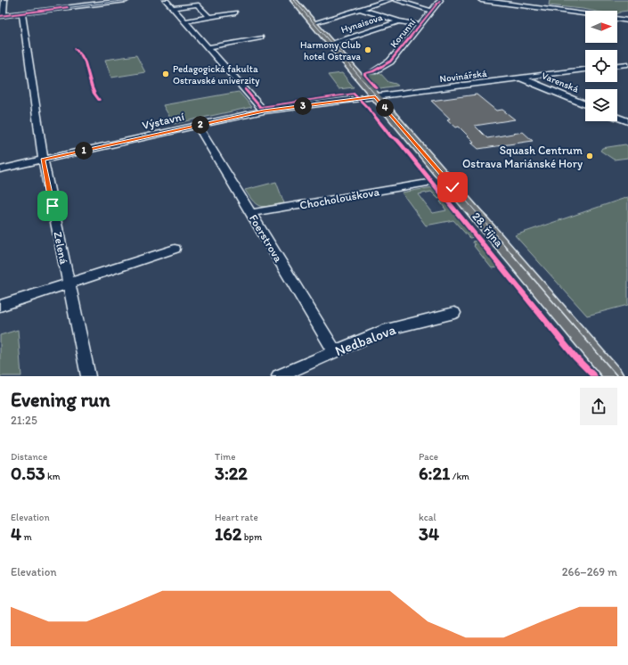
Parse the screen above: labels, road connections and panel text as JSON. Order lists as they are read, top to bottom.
{
  "streets": {
    "main road": ["28. října"],
    "street": [
      "Hynaisova",
      "Korunní",
      "Novinářská",
      "Varenská",
      "Výstavní",
      "Chocholouškova",
      "Foerstrova",
      "Zelená",
      "Nedbalova"
    ]
  },
  "crossings": [
    ["Hynaisova", "28. října"],
    ["Novinářská", "Varenská"],
    ["Novinářská", "Výstavní"],
    ["Novinářská", "28. října"],
    ["Výstavní", "28. října"],
    ["Výstavní", "Foerstrova"],
    ["Výstavní", "Zelená"],
    ["Chocholouškova", "Foerstrova"],
    ["Foerstrova", "Nedbalova"]
  ],
  "places": ["Harmony Club hotel Ostrava", "Pedagogická fakulta Ostravské univerzity", "Squash Centrum Ostrava Mariánské Hory"],
  "north": "right",
  "page": {
    "pins": [
      "3",
      "4",
      "2",
      "1"
    ],
    "heading": ["Evening run", "21:25"],
    "stats": [
      ["Distance", "0.53 km"],
      ["Time", "3:22"],
      ["Pace", "6:21 /km"],
      ["Elevation", "4 m"],
      ["Heart rate", "162 bpm"],
      ["kcal", "34"]
    ],
    "chart": ["Elevation", "266–269 m"]
  }
}
